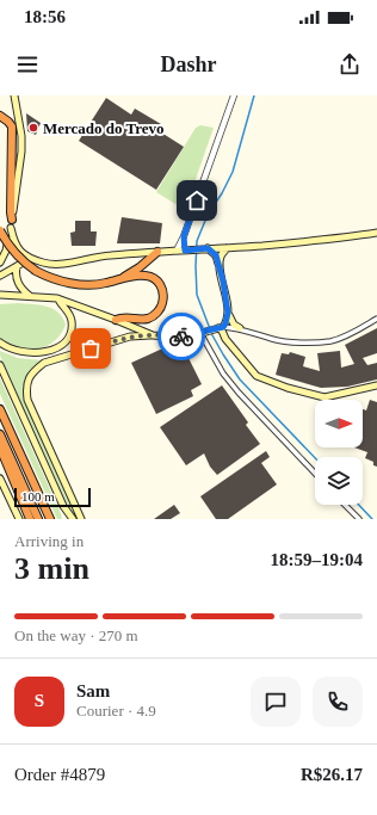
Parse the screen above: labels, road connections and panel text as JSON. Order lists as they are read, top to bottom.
{
  "places": ["Mercado do Trevo"],
  "scale_bar": "100 m",
  "north": "right",
  "page": {
    "status": "18:56",
    "header": "Dashr",
    "scale": "100 m",
    "heading": ["3 min", "Arriving in", "18:59–19:04"],
    "panel": [
      "Sam",
      "Courier · 4.9",
      "Order #4879",
      "R$26.17"
    ],
    "bar": "On the way · 270 m",
    "round": "S"
  }
}
